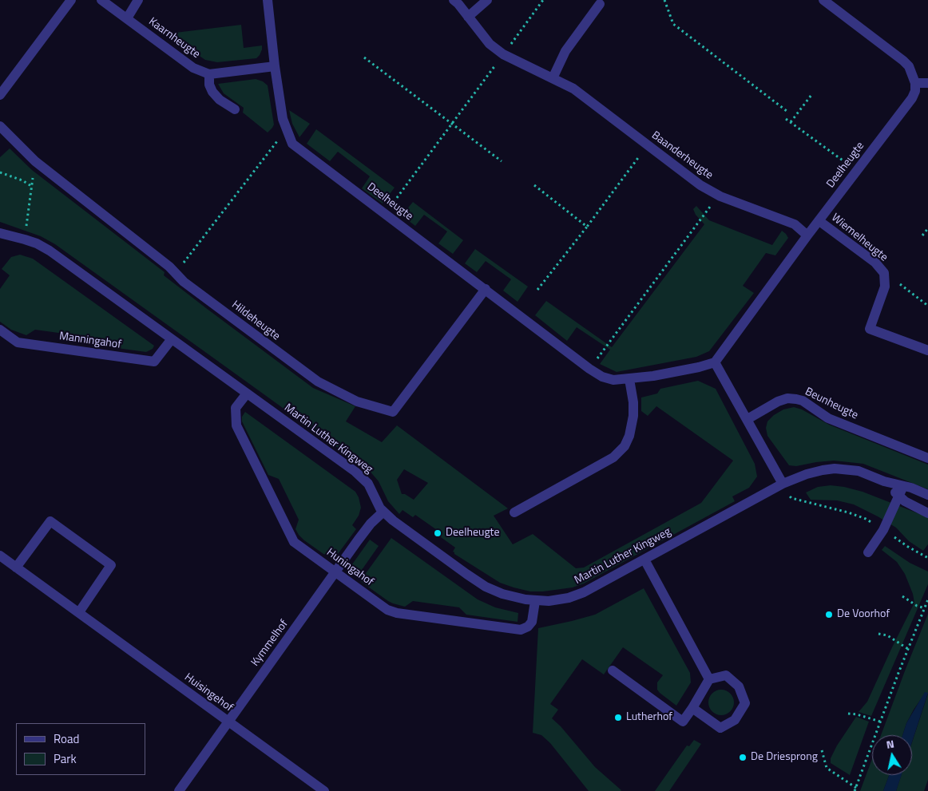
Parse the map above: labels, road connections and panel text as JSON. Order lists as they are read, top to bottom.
{
  "streets": {
    "street": [
      "Kaarnheugte",
      "Baanderheugte",
      "Deelheugte",
      "Wiemelheugte",
      "Hildeheugte",
      "Manningahof",
      "Beunheugte",
      "Martin Luther Kingweg",
      "Huningahof",
      "Kymmelhof",
      "Huisingehof"
    ]
  },
  "crossings": [
    ["Kaarnheugte", "Deelheugte"],
    ["Baanderheugte", "Deelheugte"],
    ["Deelheugte", "Wiemelheugte"],
    ["Deelheugte", "Hildeheugte"],
    ["Manningahof", "Martin Luther Kingweg"],
    ["Martin Luther Kingweg", "Huningahof"],
    ["Martin Luther Kingweg", "Kymmelhof"],
    ["Huningahof", "Kymmelhof"],
    ["Kymmelhof", "Huisingehof"]
  ],
  "places": [
    "Deelheugte",
    "De Voorhof",
    "Lutherhof",
    "De Driesprong"
  ],
  "legend": ["Road", "Park"],
  "north": "top"
}
